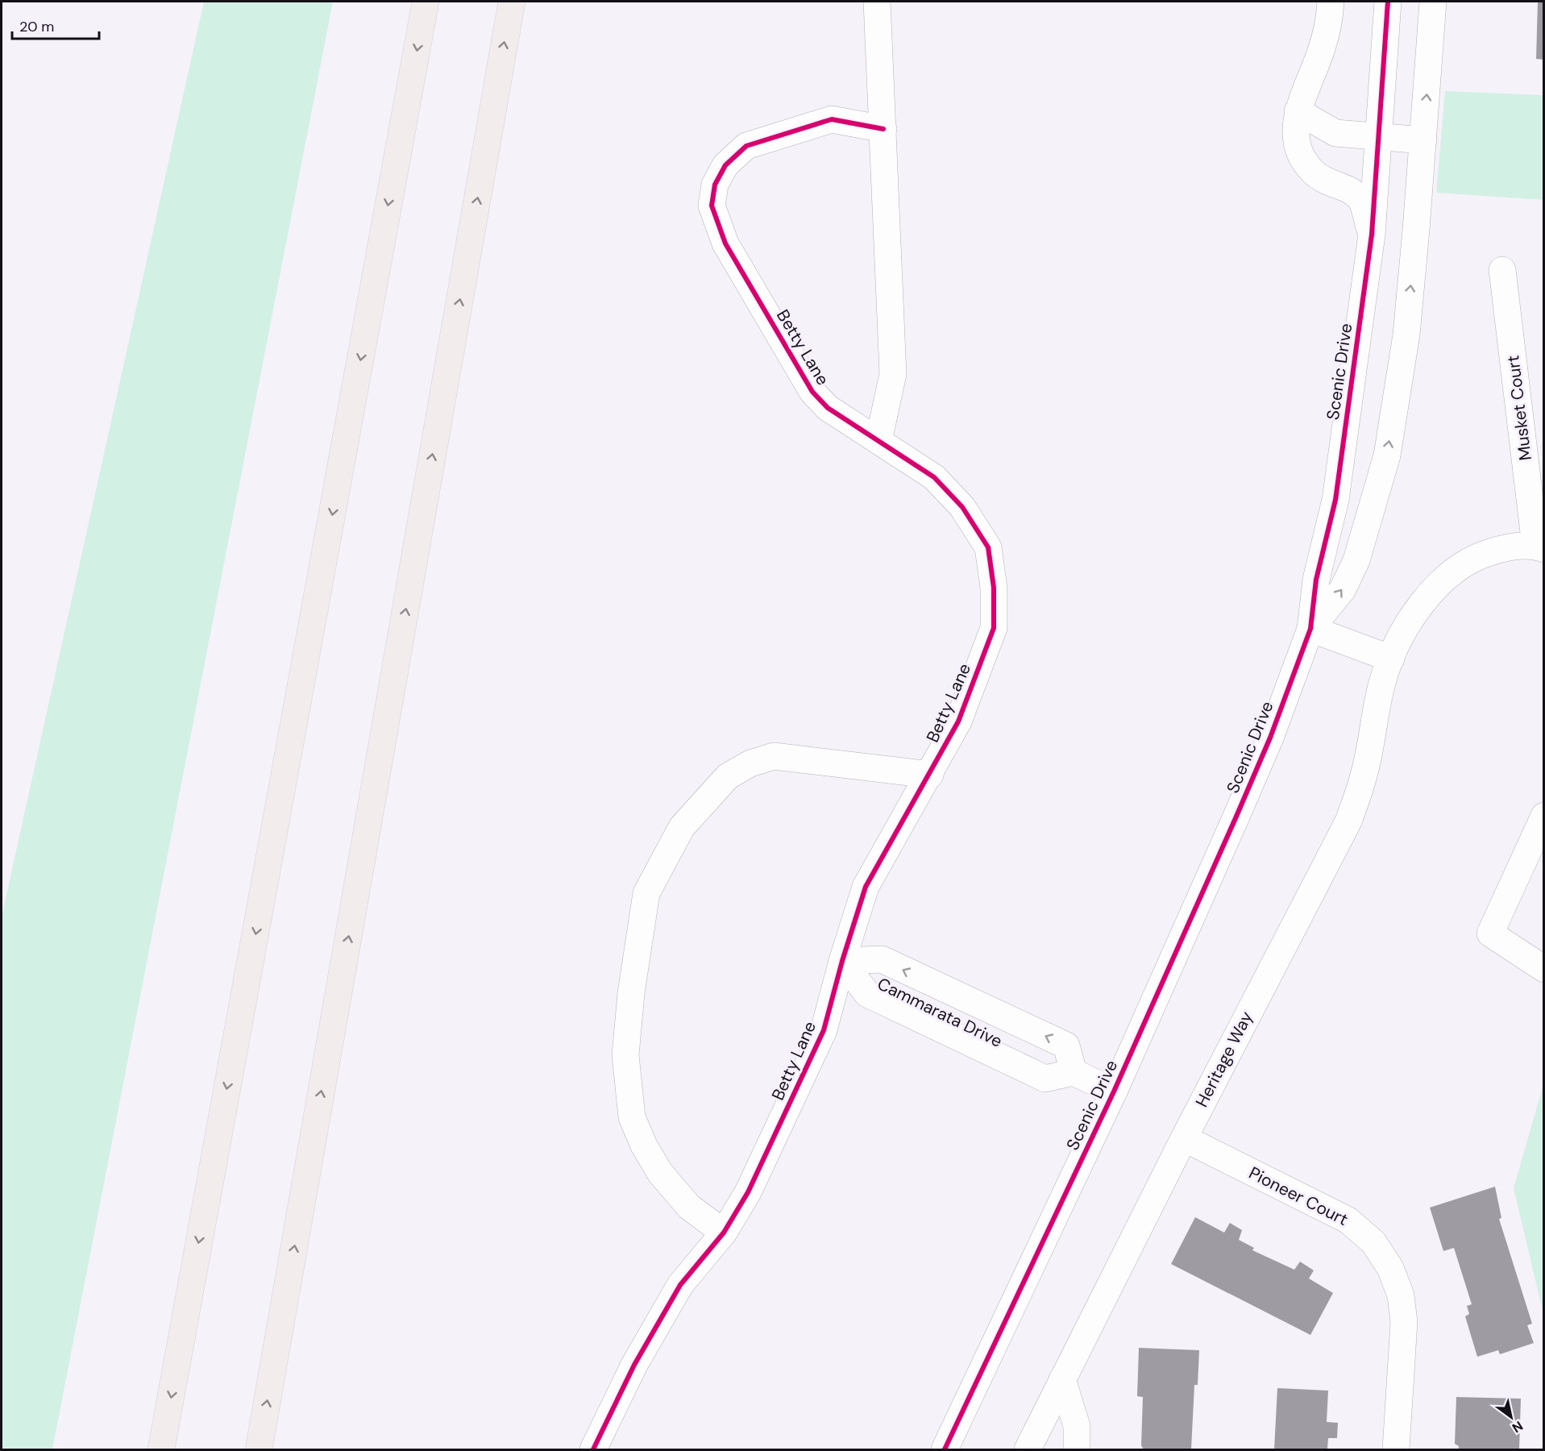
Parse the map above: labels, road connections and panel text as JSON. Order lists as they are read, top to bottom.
{
  "streets": {
    "street": [
      "Betty Lane",
      "Scenic Drive",
      "Musket Court",
      "Cammarata Drive",
      "Heritage Way",
      "Pioneer Court"
    ]
  },
  "crossings": [
    ["Betty Lane", "Cammarata Drive"],
    ["Musket Court", "Heritage Way"],
    ["Heritage Way", "Pioneer Court"]
  ],
  "scale_bar": "20 m",
  "north": "bottom right"
}
